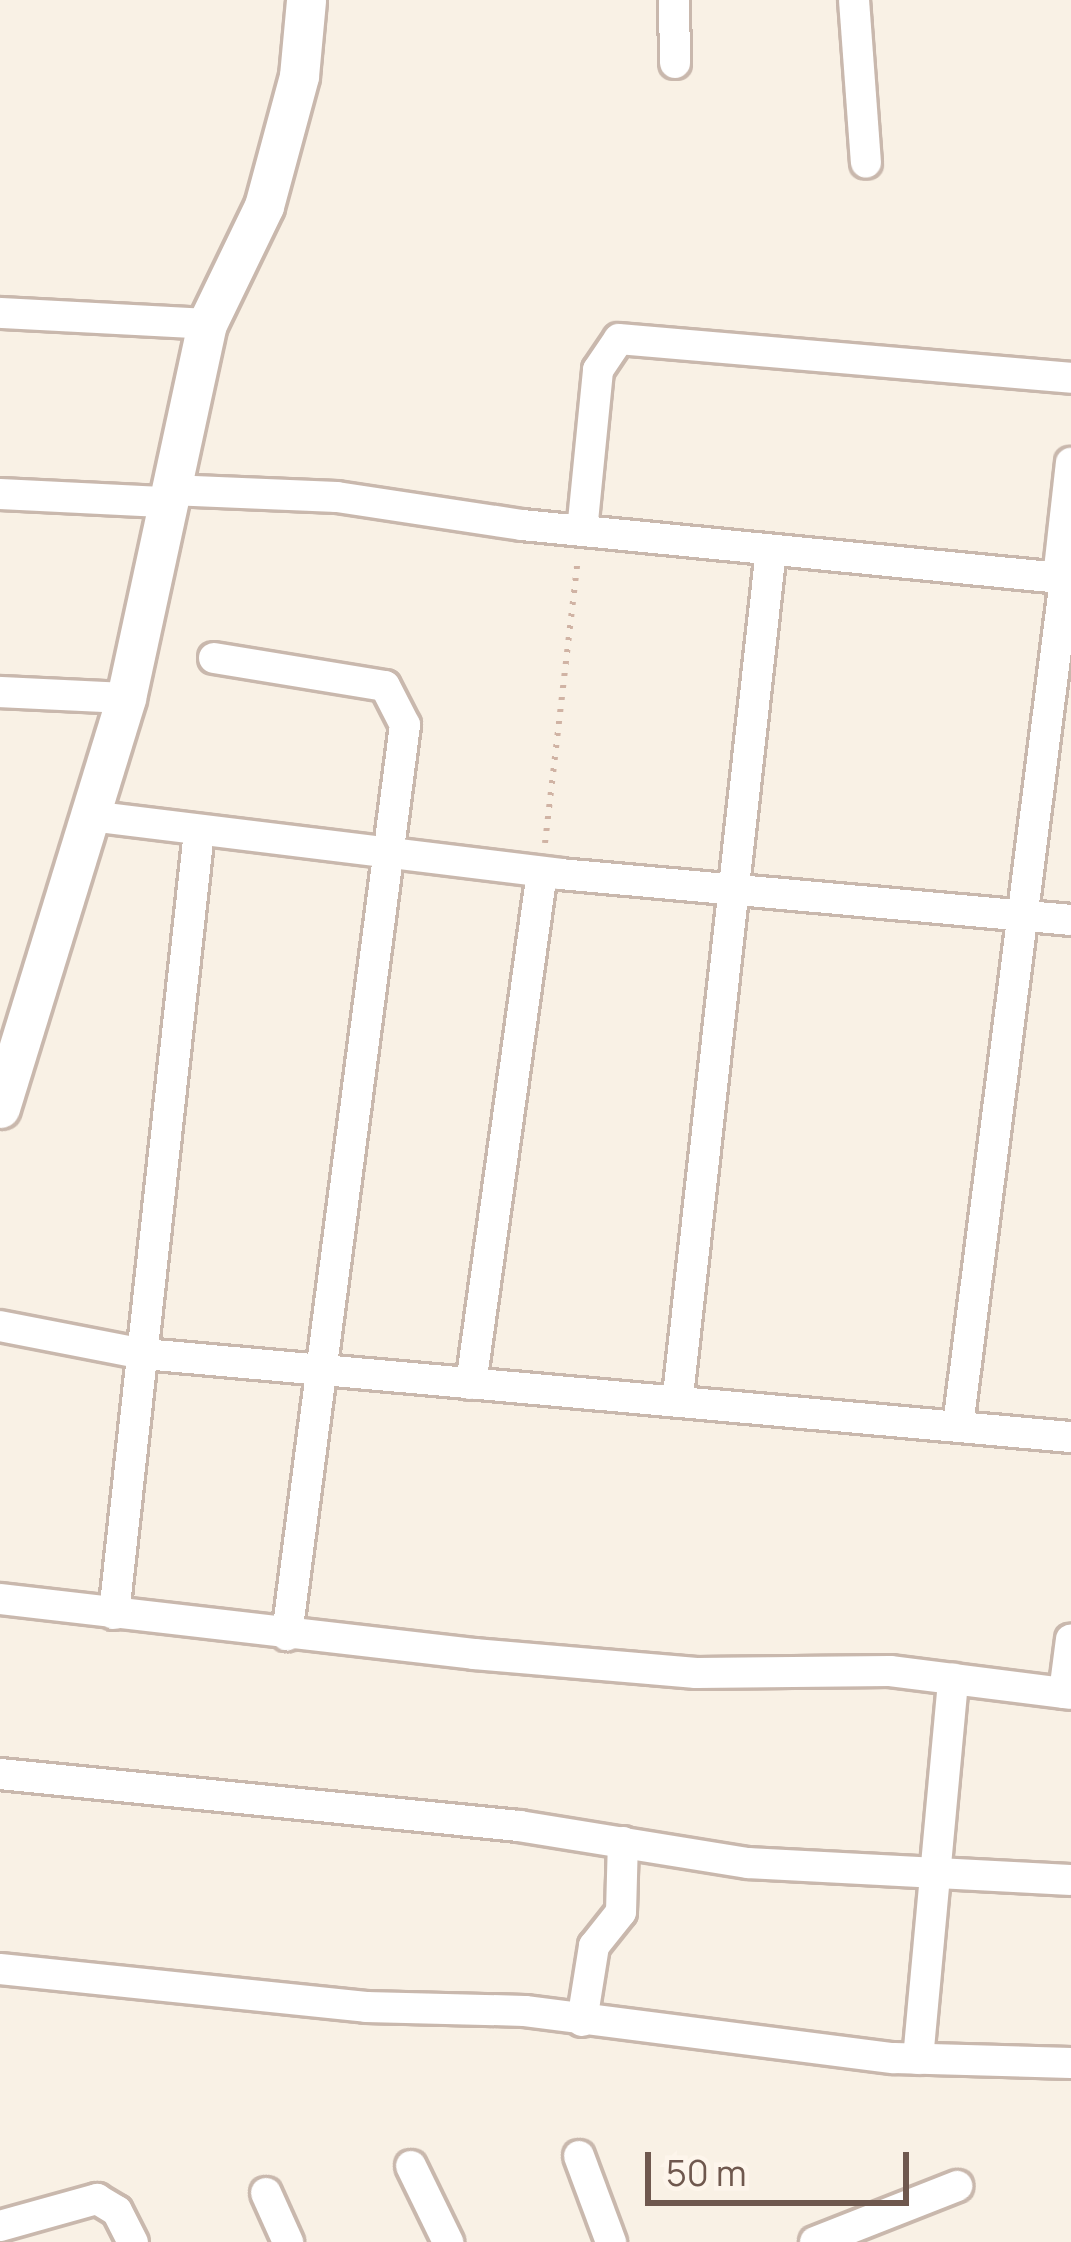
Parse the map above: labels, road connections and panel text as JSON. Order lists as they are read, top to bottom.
{
  "scale_bar": "50 m"
}
